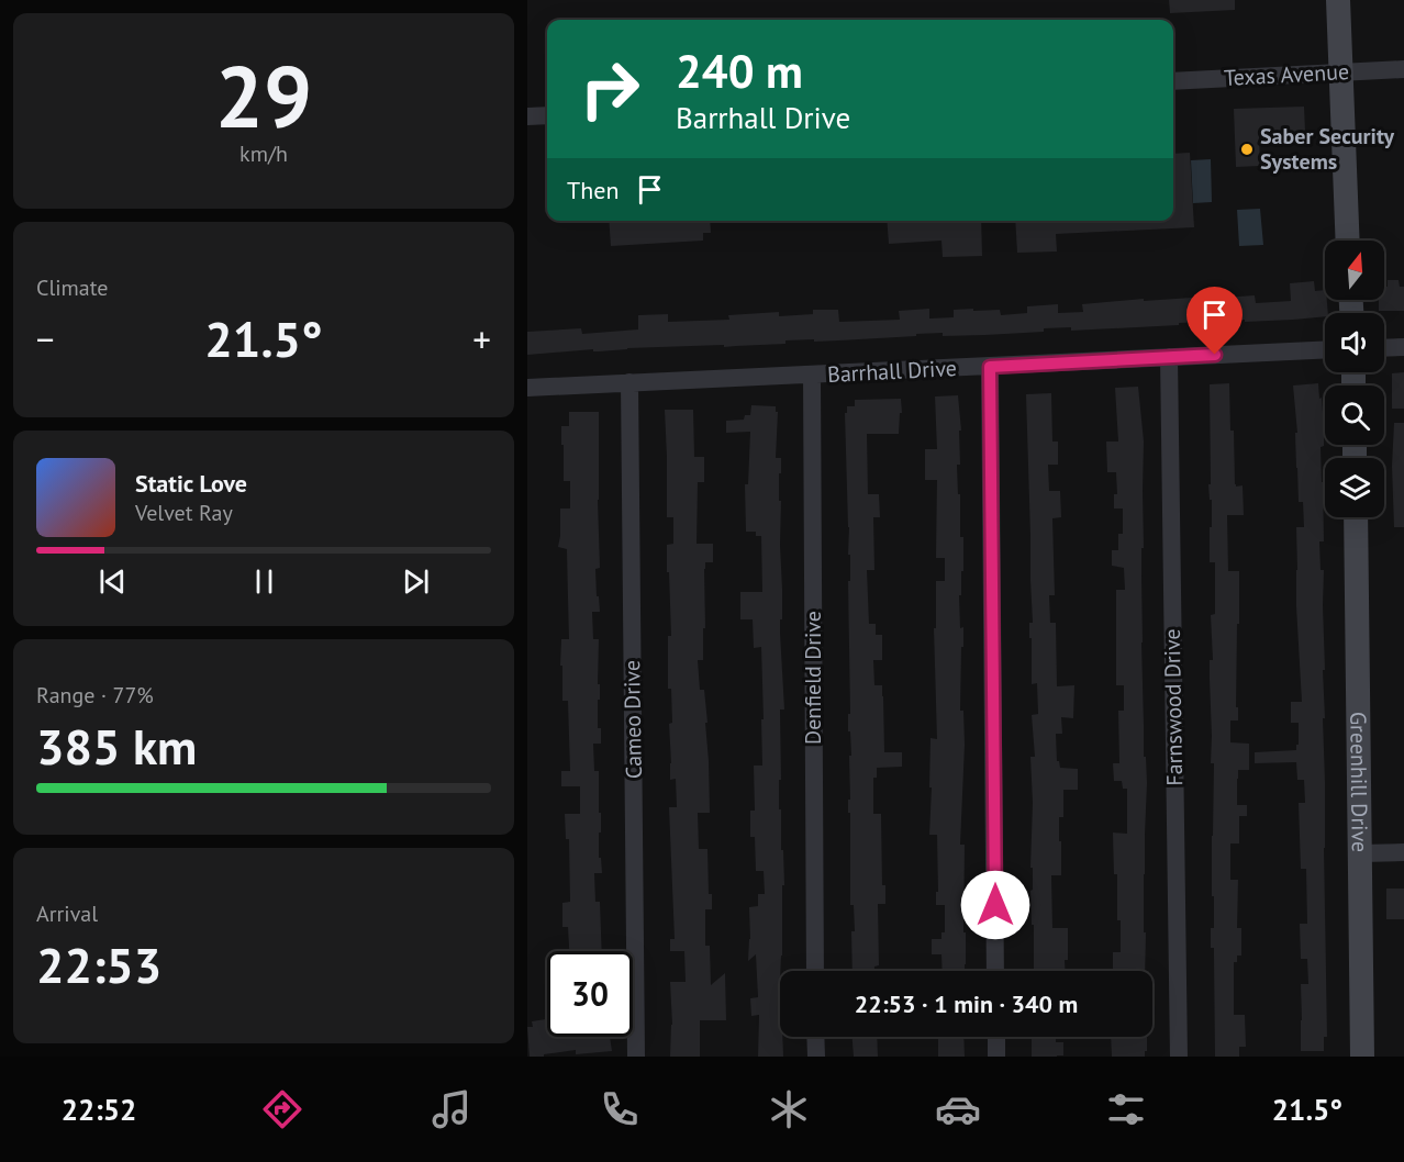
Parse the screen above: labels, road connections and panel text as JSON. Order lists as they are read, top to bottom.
{
  "streets": {
    "street": [
      "Texas Avenue",
      "Barrhall Drive",
      "Denfield Drive",
      "Farnswood Drive",
      "Cameo Drive",
      "Greenhill Drive"
    ]
  },
  "crossings": [
    ["Barrhall Drive", "Denfield Drive"],
    ["Barrhall Drive", "Farnswood Drive"],
    ["Barrhall Drive", "Cameo Drive"]
  ],
  "places": ["Saber Security Systems"],
  "north": "top",
  "page": {
    "tile": [
      ["29", "km/h"],
      "Climate",
      ["Range · 77%", "385 km"],
      ["Arrival", "22:53"]
    ],
    "turn": ["240 m", "Barrhall Drive"],
    "then": "Then",
    "heat": ["−", "21.5°", "+"],
    "song": ["Static Love", "Velvet Ray"],
    "limit": "30",
    "trip": "22:53 · 1 min · 340 m",
    "tabs": ["22:52", "21.5°"]
  }
}
